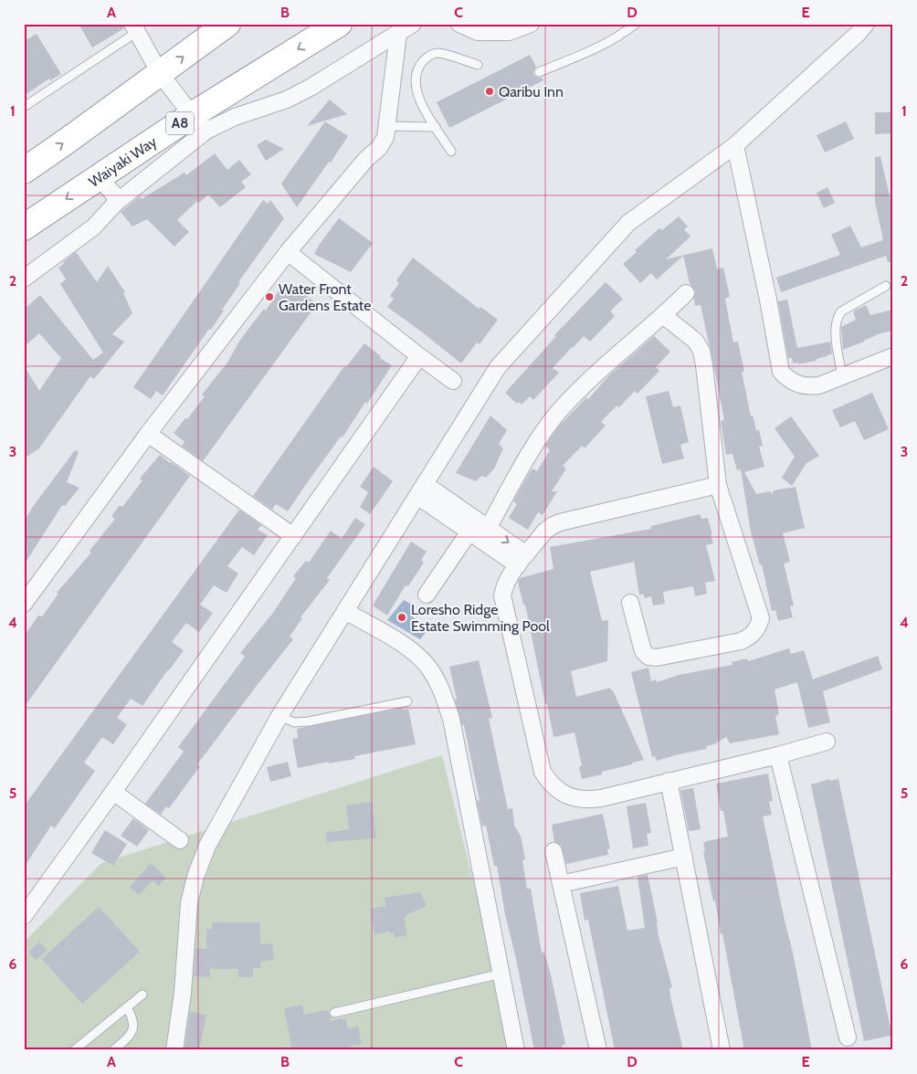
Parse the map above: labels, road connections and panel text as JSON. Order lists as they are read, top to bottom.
{
  "streets": {
    "highway": ["A8", "Waiyaki Way"]
  },
  "places": ["Qaribu Inn", "Water Front Gardens Estate", "Loresho Ridge Estate Swimming Pool"],
  "grid": {
    "columns": [
      "A",
      "B",
      "C",
      "D",
      "E"
    ],
    "rows": [
      "1",
      "2",
      "3",
      "4",
      "5",
      "6"
    ]
  }
}
